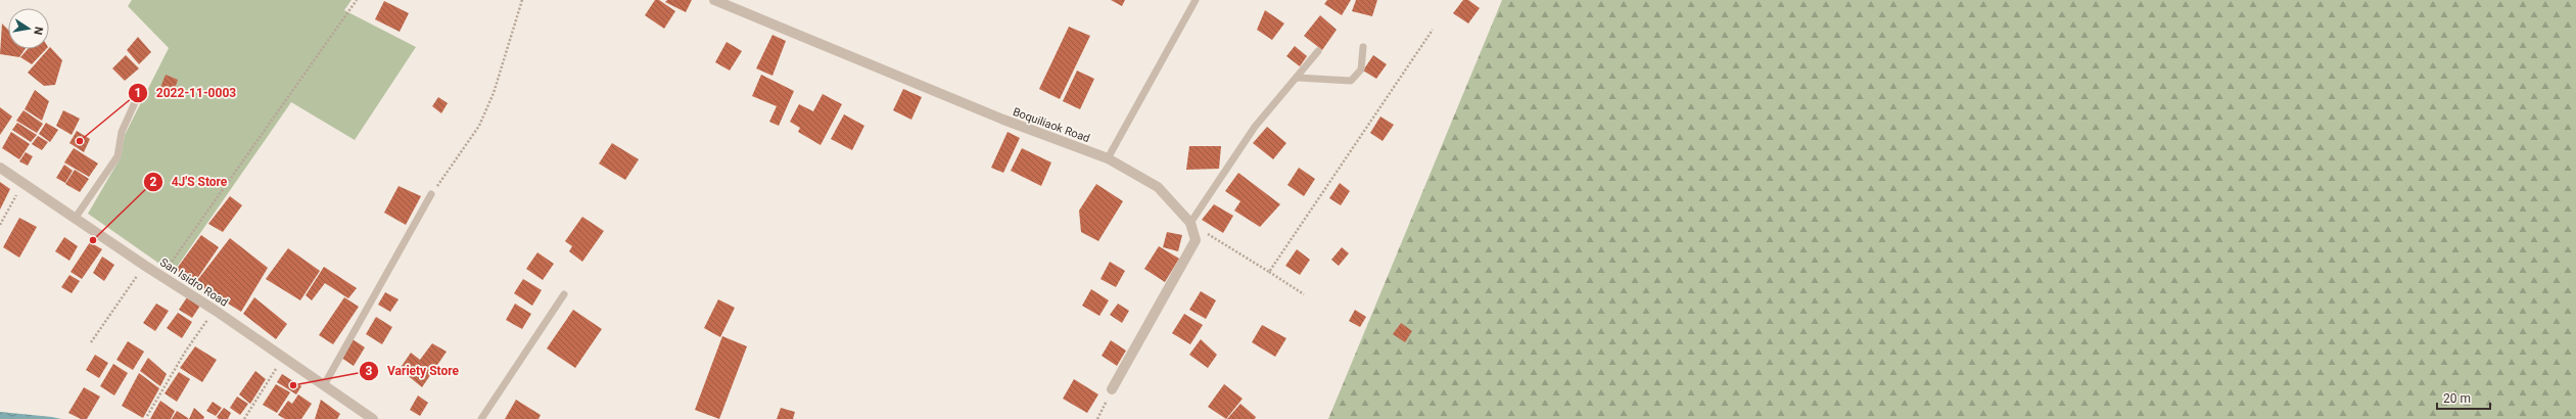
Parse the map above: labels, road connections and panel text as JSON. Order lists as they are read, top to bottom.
{
  "streets": {
    "street": ["Boquiliaok Road", "San Isidro Road"]
  },
  "places": ["2022-11-0003", "4J'S Store", "Variety Store"],
  "scale_bar": "20 m",
  "north": "right"
}
